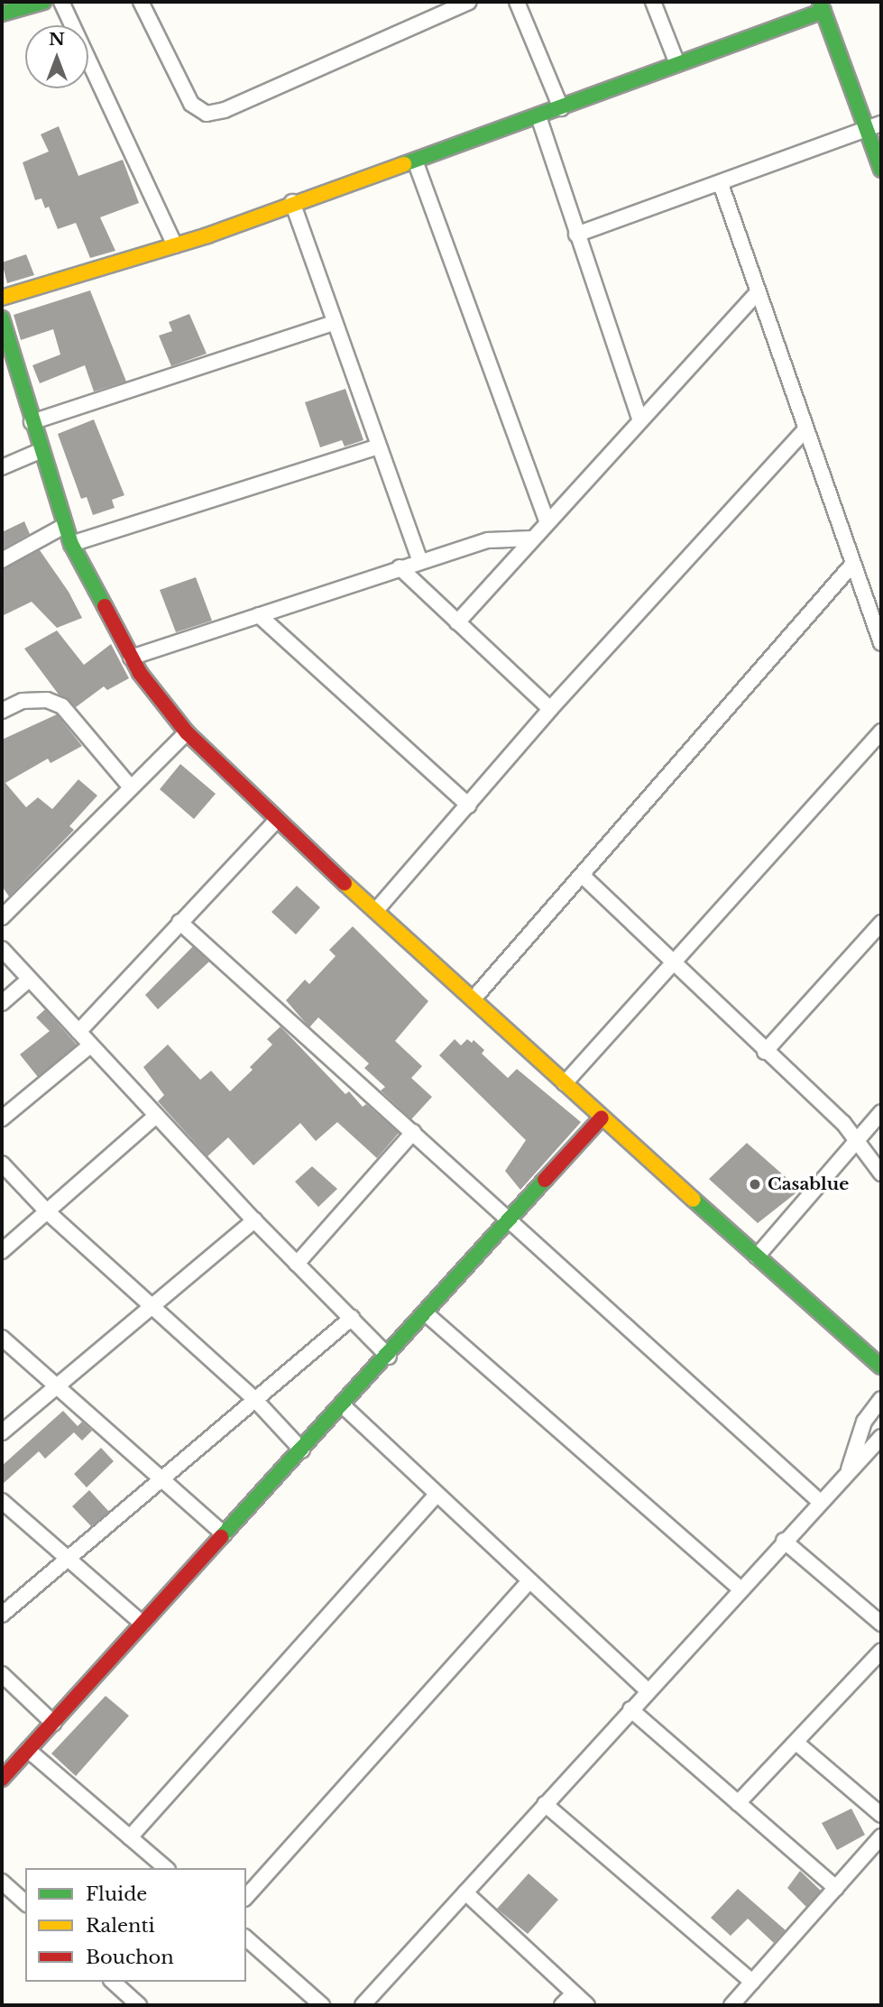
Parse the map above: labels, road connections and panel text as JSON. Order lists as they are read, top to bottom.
{
  "places": ["Casablue"],
  "legend": ["Fluide", "Ralenti", "Bouchon"],
  "north": "top"
}
